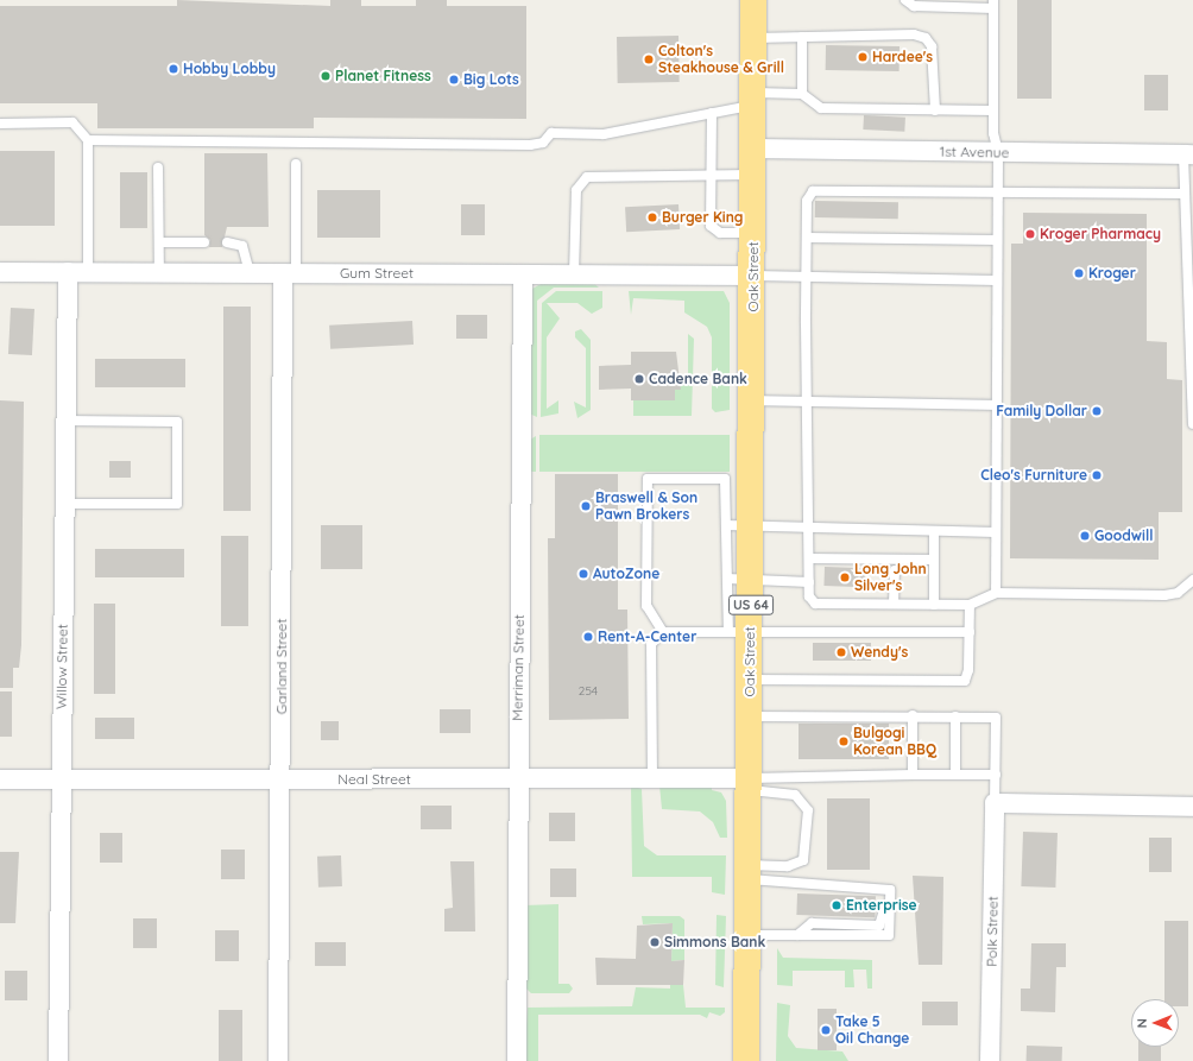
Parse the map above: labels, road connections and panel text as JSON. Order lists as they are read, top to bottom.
{
  "streets": {
    "highway": ["Oak Street", "US 64"],
    "street": [
      "1st Avenue",
      "Gum Street",
      "Willow Street",
      "Garland Street",
      "Merriman Street",
      "Neal Street",
      "Polk Street"
    ]
  },
  "crossings": [
    ["1st Avenue", "Oak Street"],
    ["1st Avenue", "US 64"],
    ["Gum Street", "Oak Street"],
    ["Gum Street", "Willow Street"],
    ["Gum Street", "Garland Street"],
    ["Gum Street", "Merriman Street"],
    ["Oak Street", "US 64"],
    ["Oak Street", "Neal Street"],
    ["Willow Street", "Neal Street"],
    ["Garland Street", "Neal Street"],
    ["Merriman Street", "Neal Street"]
  ],
  "places": [
    "Hardee's",
    "Colton's Steakhouse & Grill",
    "Hobby Lobby",
    "Planet Fitness",
    "Big Lots",
    "Burger King",
    "Kroger Pharmacy",
    "Kroger",
    "Cadence Bank",
    "Family Dollar",
    "Cleo's Furniture",
    "Braswell & Son Pawn Brokers",
    "Goodwill",
    "AutoZone",
    "Long John Silver's",
    "Rent-A-Center",
    "Wendy's",
    "Bulgogi Korean BBQ",
    "Enterprise",
    "Simmons Bank",
    "Take 5 Oil Change"
  ],
  "house_numbers": ["254"],
  "north": "left"
}
